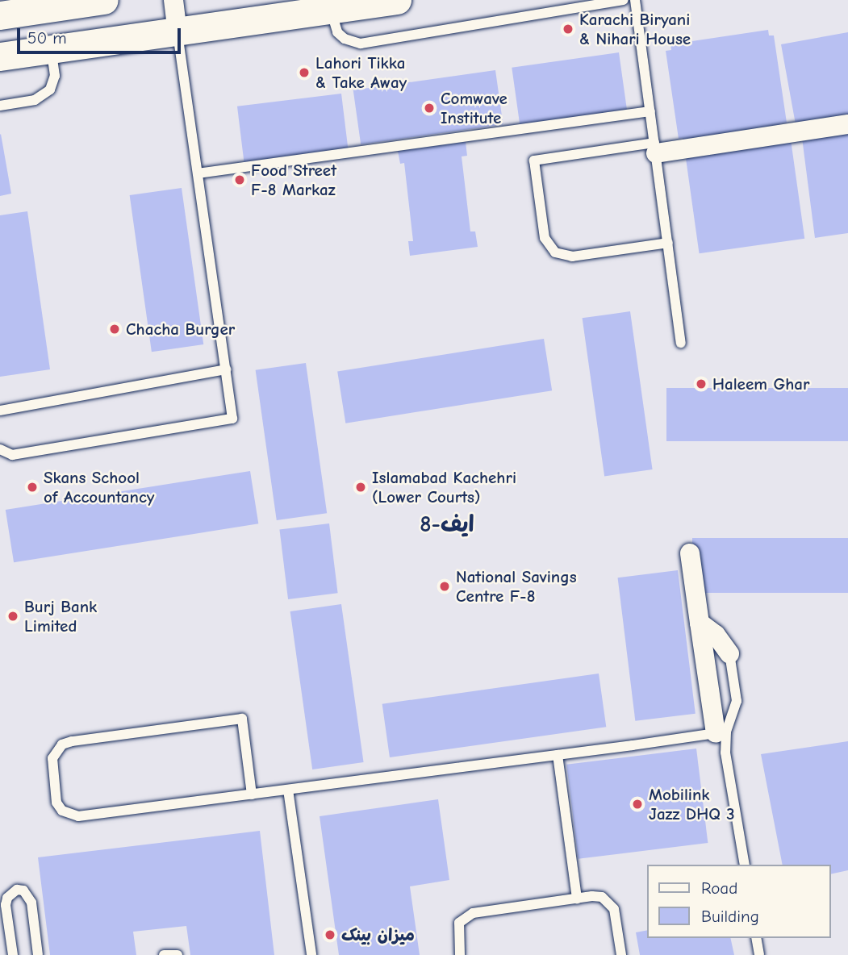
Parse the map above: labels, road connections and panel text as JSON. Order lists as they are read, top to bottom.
{
  "districts": ["ایف-8"],
  "places": [
    "Karachi Biryani & Nihari House",
    "Lahori Tikka & Take Away",
    "Comwave Institute",
    "Food Street F-8 Markaz",
    "Chacha Burger",
    "Haleem Ghar",
    "Skans School of Accountancy",
    "Islamabad Kachehri (Lower Courts)",
    "National Savings Centre F-8",
    "Burj Bank Limited",
    "Mobilink Jazz DHQ 3",
    "میزان بینک"
  ],
  "legend": ["Road", "Building"],
  "scale_bar": "50 m"
}
